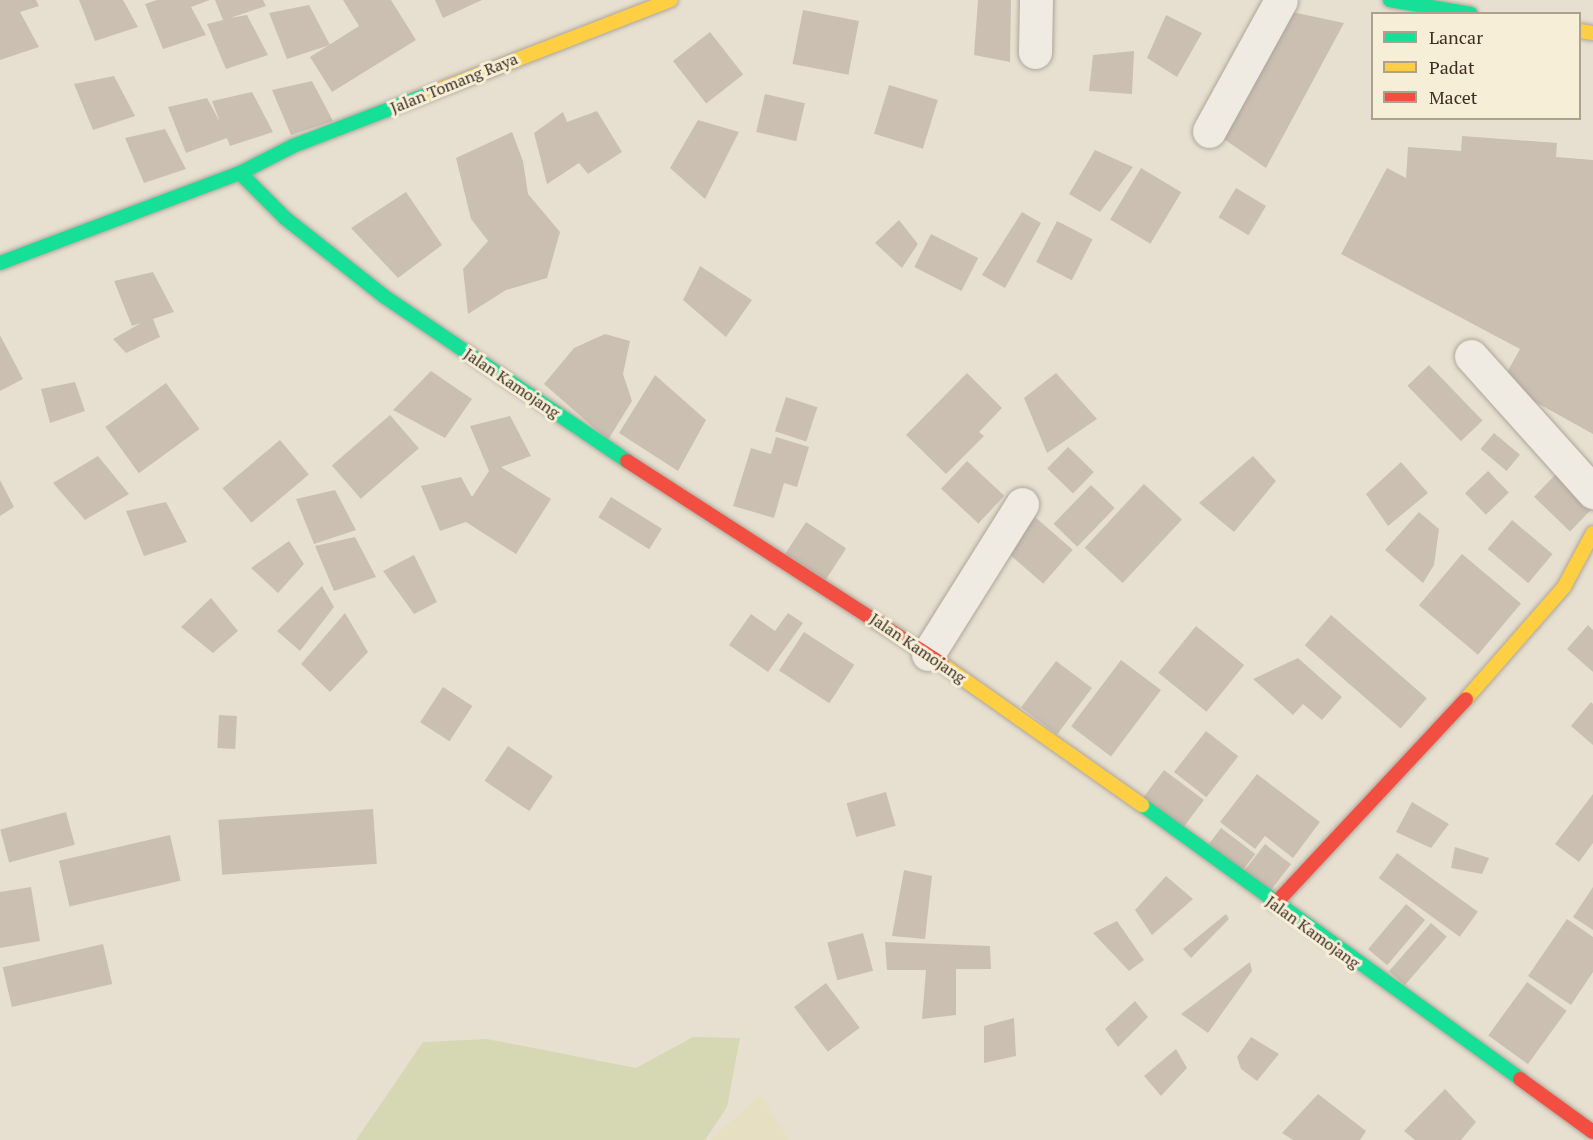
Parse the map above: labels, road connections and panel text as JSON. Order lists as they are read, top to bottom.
{
  "streets": {
    "main road": ["Jalan Tomang Raya", "Jalan Kamojang"]
  },
  "crossings": [
    ["Jalan Tomang Raya", "Jalan Kamojang"]
  ],
  "legend": ["Lancar", "Padat", "Macet"]
}
